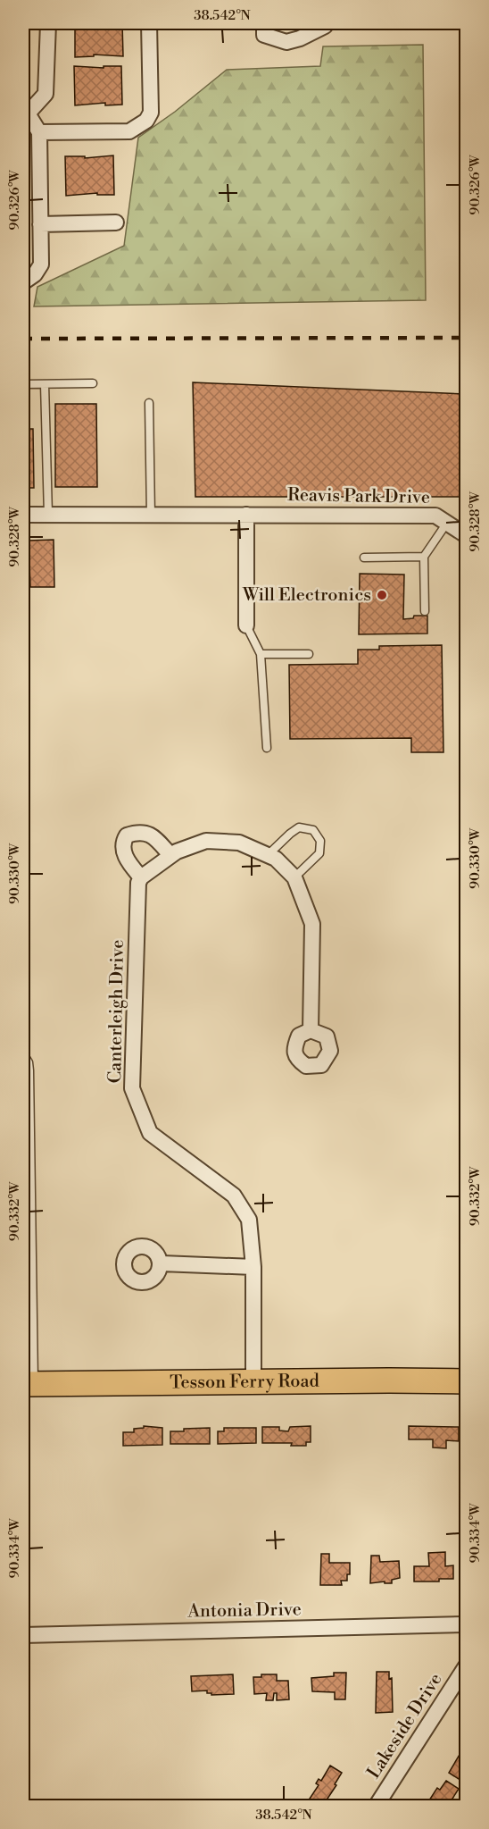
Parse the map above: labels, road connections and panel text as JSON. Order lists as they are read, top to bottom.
{
  "streets": {
    "main road": ["Tesson Ferry Road"],
    "street": [
      "Reavis Park Drive",
      "Canterleigh Drive",
      "Antonia Drive",
      "Lakeside Drive"
    ]
  },
  "crossings": [
    ["Canterleigh Drive", "Tesson Ferry Road"]
  ],
  "places": ["Will Electronics"],
  "coordinates": [
    "38.542°N",
    "90.326°W",
    "90.328°W",
    "90.330°W",
    "90.332°W",
    "90.334°W"
  ]
}
